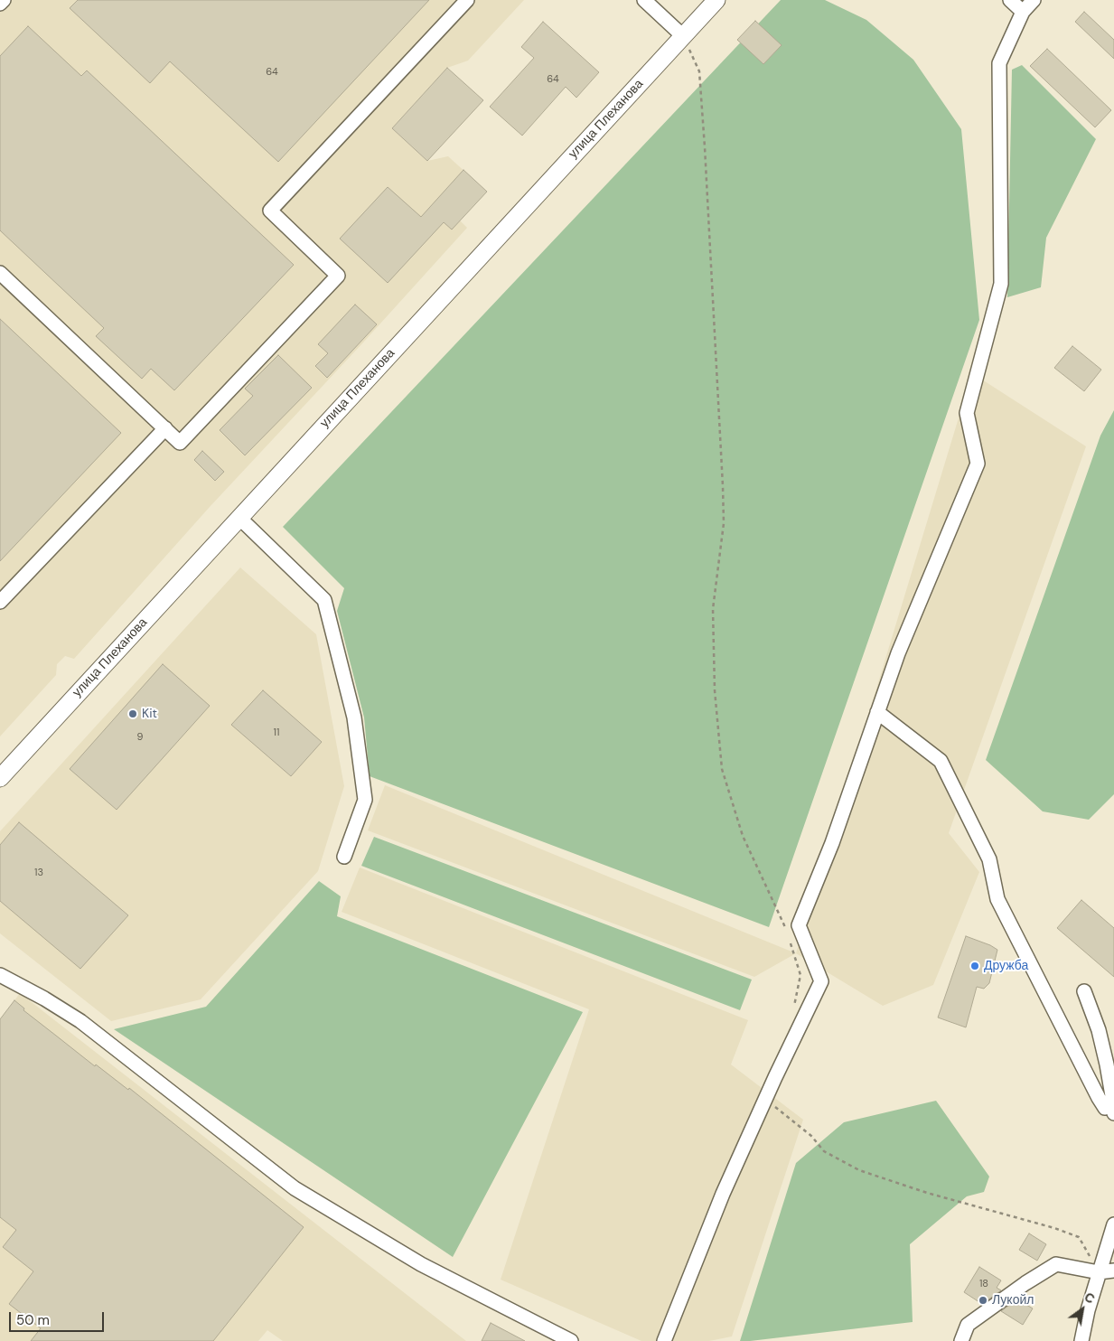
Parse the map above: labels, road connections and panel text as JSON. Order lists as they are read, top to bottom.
{
  "streets": {
    "main road": ["улица Плеханова"]
  },
  "places": ["Kit", "Дружба", "Лукойл"],
  "house_numbers": [
    "64",
    "64",
    "11",
    "9",
    "13",
    "18"
  ],
  "scale_bar": "50 m",
  "north": "top right"
}
